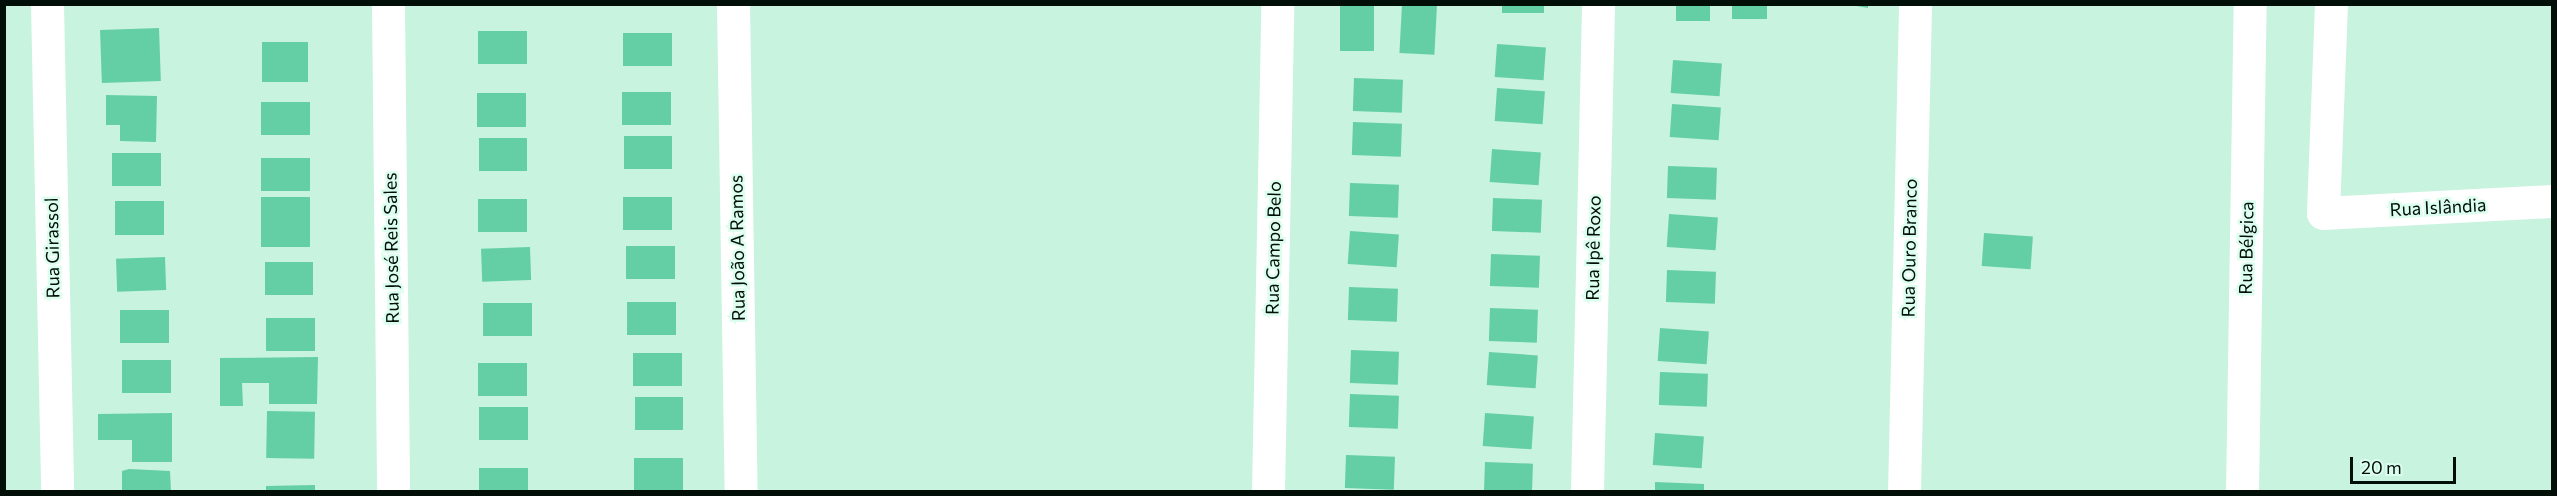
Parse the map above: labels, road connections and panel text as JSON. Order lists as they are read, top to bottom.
{
  "streets": {
    "street": [
      "Rua Islândia",
      "Rua Girassol",
      "Rua José Reis Sales",
      "Rua João A Ramos",
      "Rua Campo Belo",
      "Rua Ipê Roxo",
      "Rua Ouro Branco",
      "Rua Bélgica"
    ]
  },
  "scale_bar": "20 m"
}
